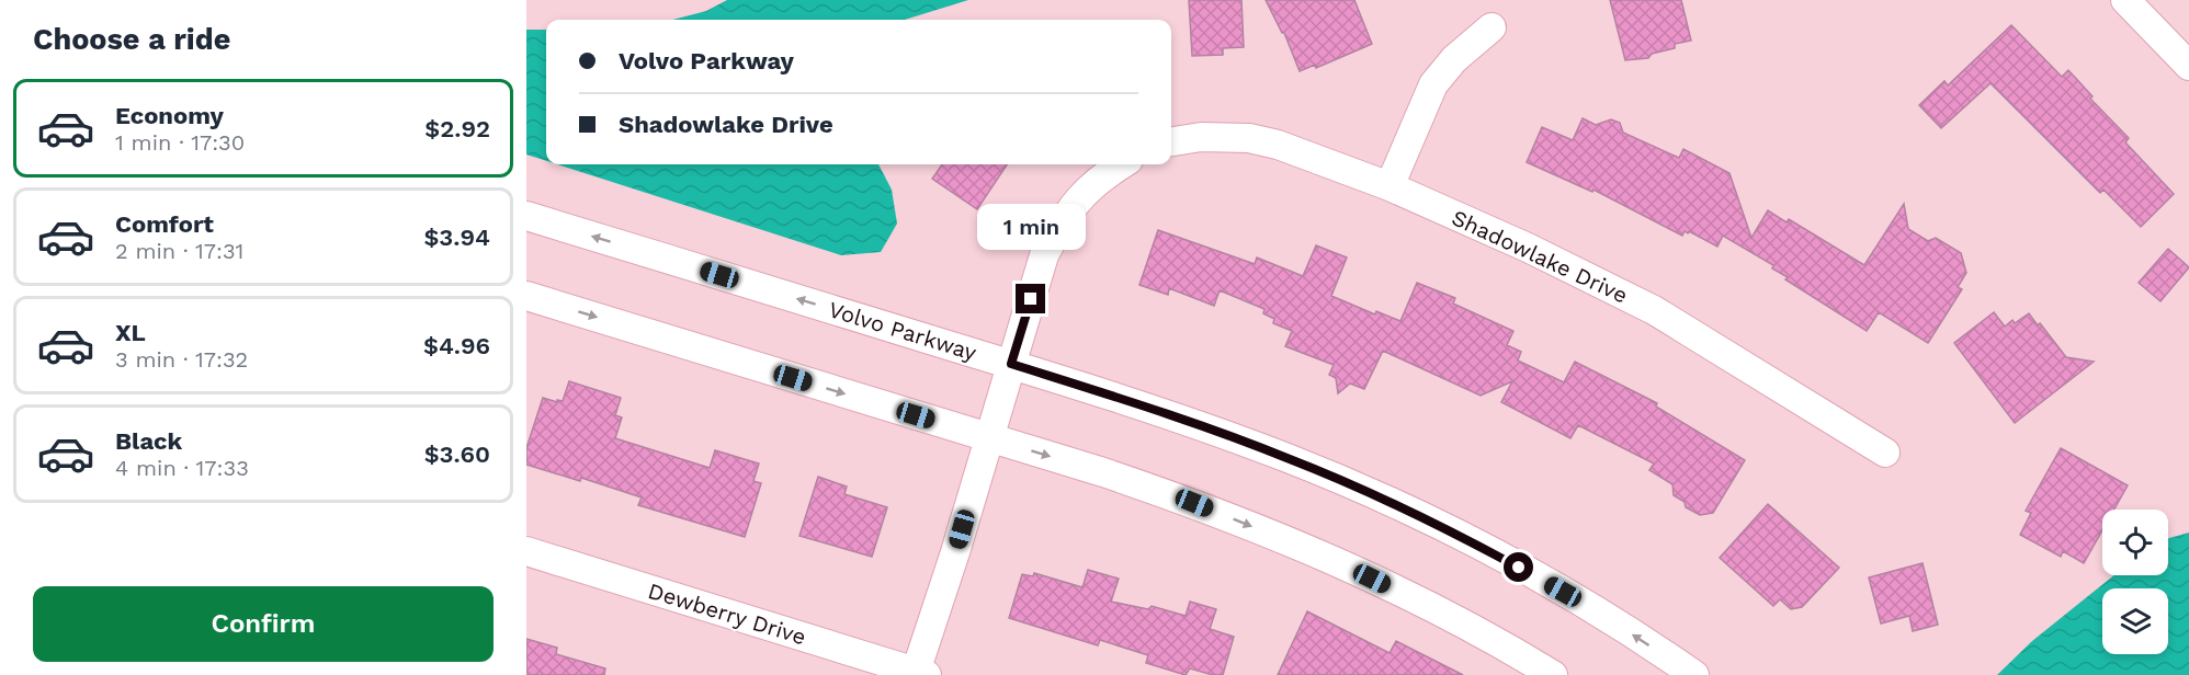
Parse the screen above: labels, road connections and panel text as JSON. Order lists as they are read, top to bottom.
{
  "streets": {
    "street": ["Shadowlake Drive", "Volvo Parkway", "Dewberry Drive"]
  },
  "page": {
    "heading": "Choose a ride",
    "banner": ["Volvo Parkway", "Shadowlake Drive"],
    "list": [
      {
        "name": "Economy",
        "note": "1 min · 17:30",
        "value": "$2.92"
      },
      {
        "name": "Comfort",
        "note": "2 min · 17:31",
        "value": "$3.94"
      },
      {
        "name": "XL",
        "note": "3 min · 17:32",
        "value": "$4.96"
      },
      {
        "name": "Black",
        "note": "4 min · 17:33",
        "value": "$3.60"
      }
    ],
    "bubble": "1 min",
    "buttons": "Confirm"
  }
}
